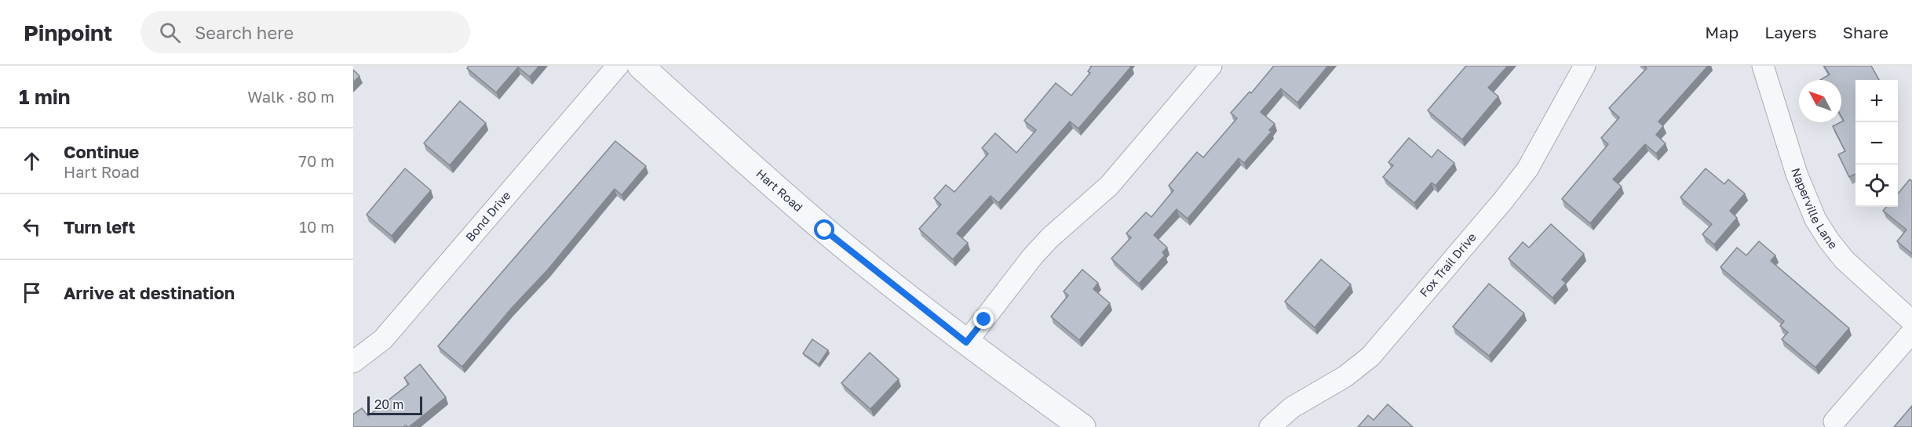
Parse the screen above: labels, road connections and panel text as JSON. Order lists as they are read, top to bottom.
{
  "streets": {
    "street": [
      "Hart Road",
      "Naperville Lane",
      "Bond Drive",
      "Fox Trail Drive"
    ]
  },
  "scale_bar": "20 m",
  "north": "top left",
  "page": {
    "header": "Pinpoint",
    "search": "Search here",
    "nav": ["Map", "Layers", "Share"],
    "heading": ["1 min", "Walk · 80 m"],
    "map_buttons": ["+", "−"],
    "list": [
      ["Continue", "Hart Road", "70 m"],
      ["Turn left", "10 m"],
      "Arrive at destination"
    ],
    "scale": "20 m"
  }
}
